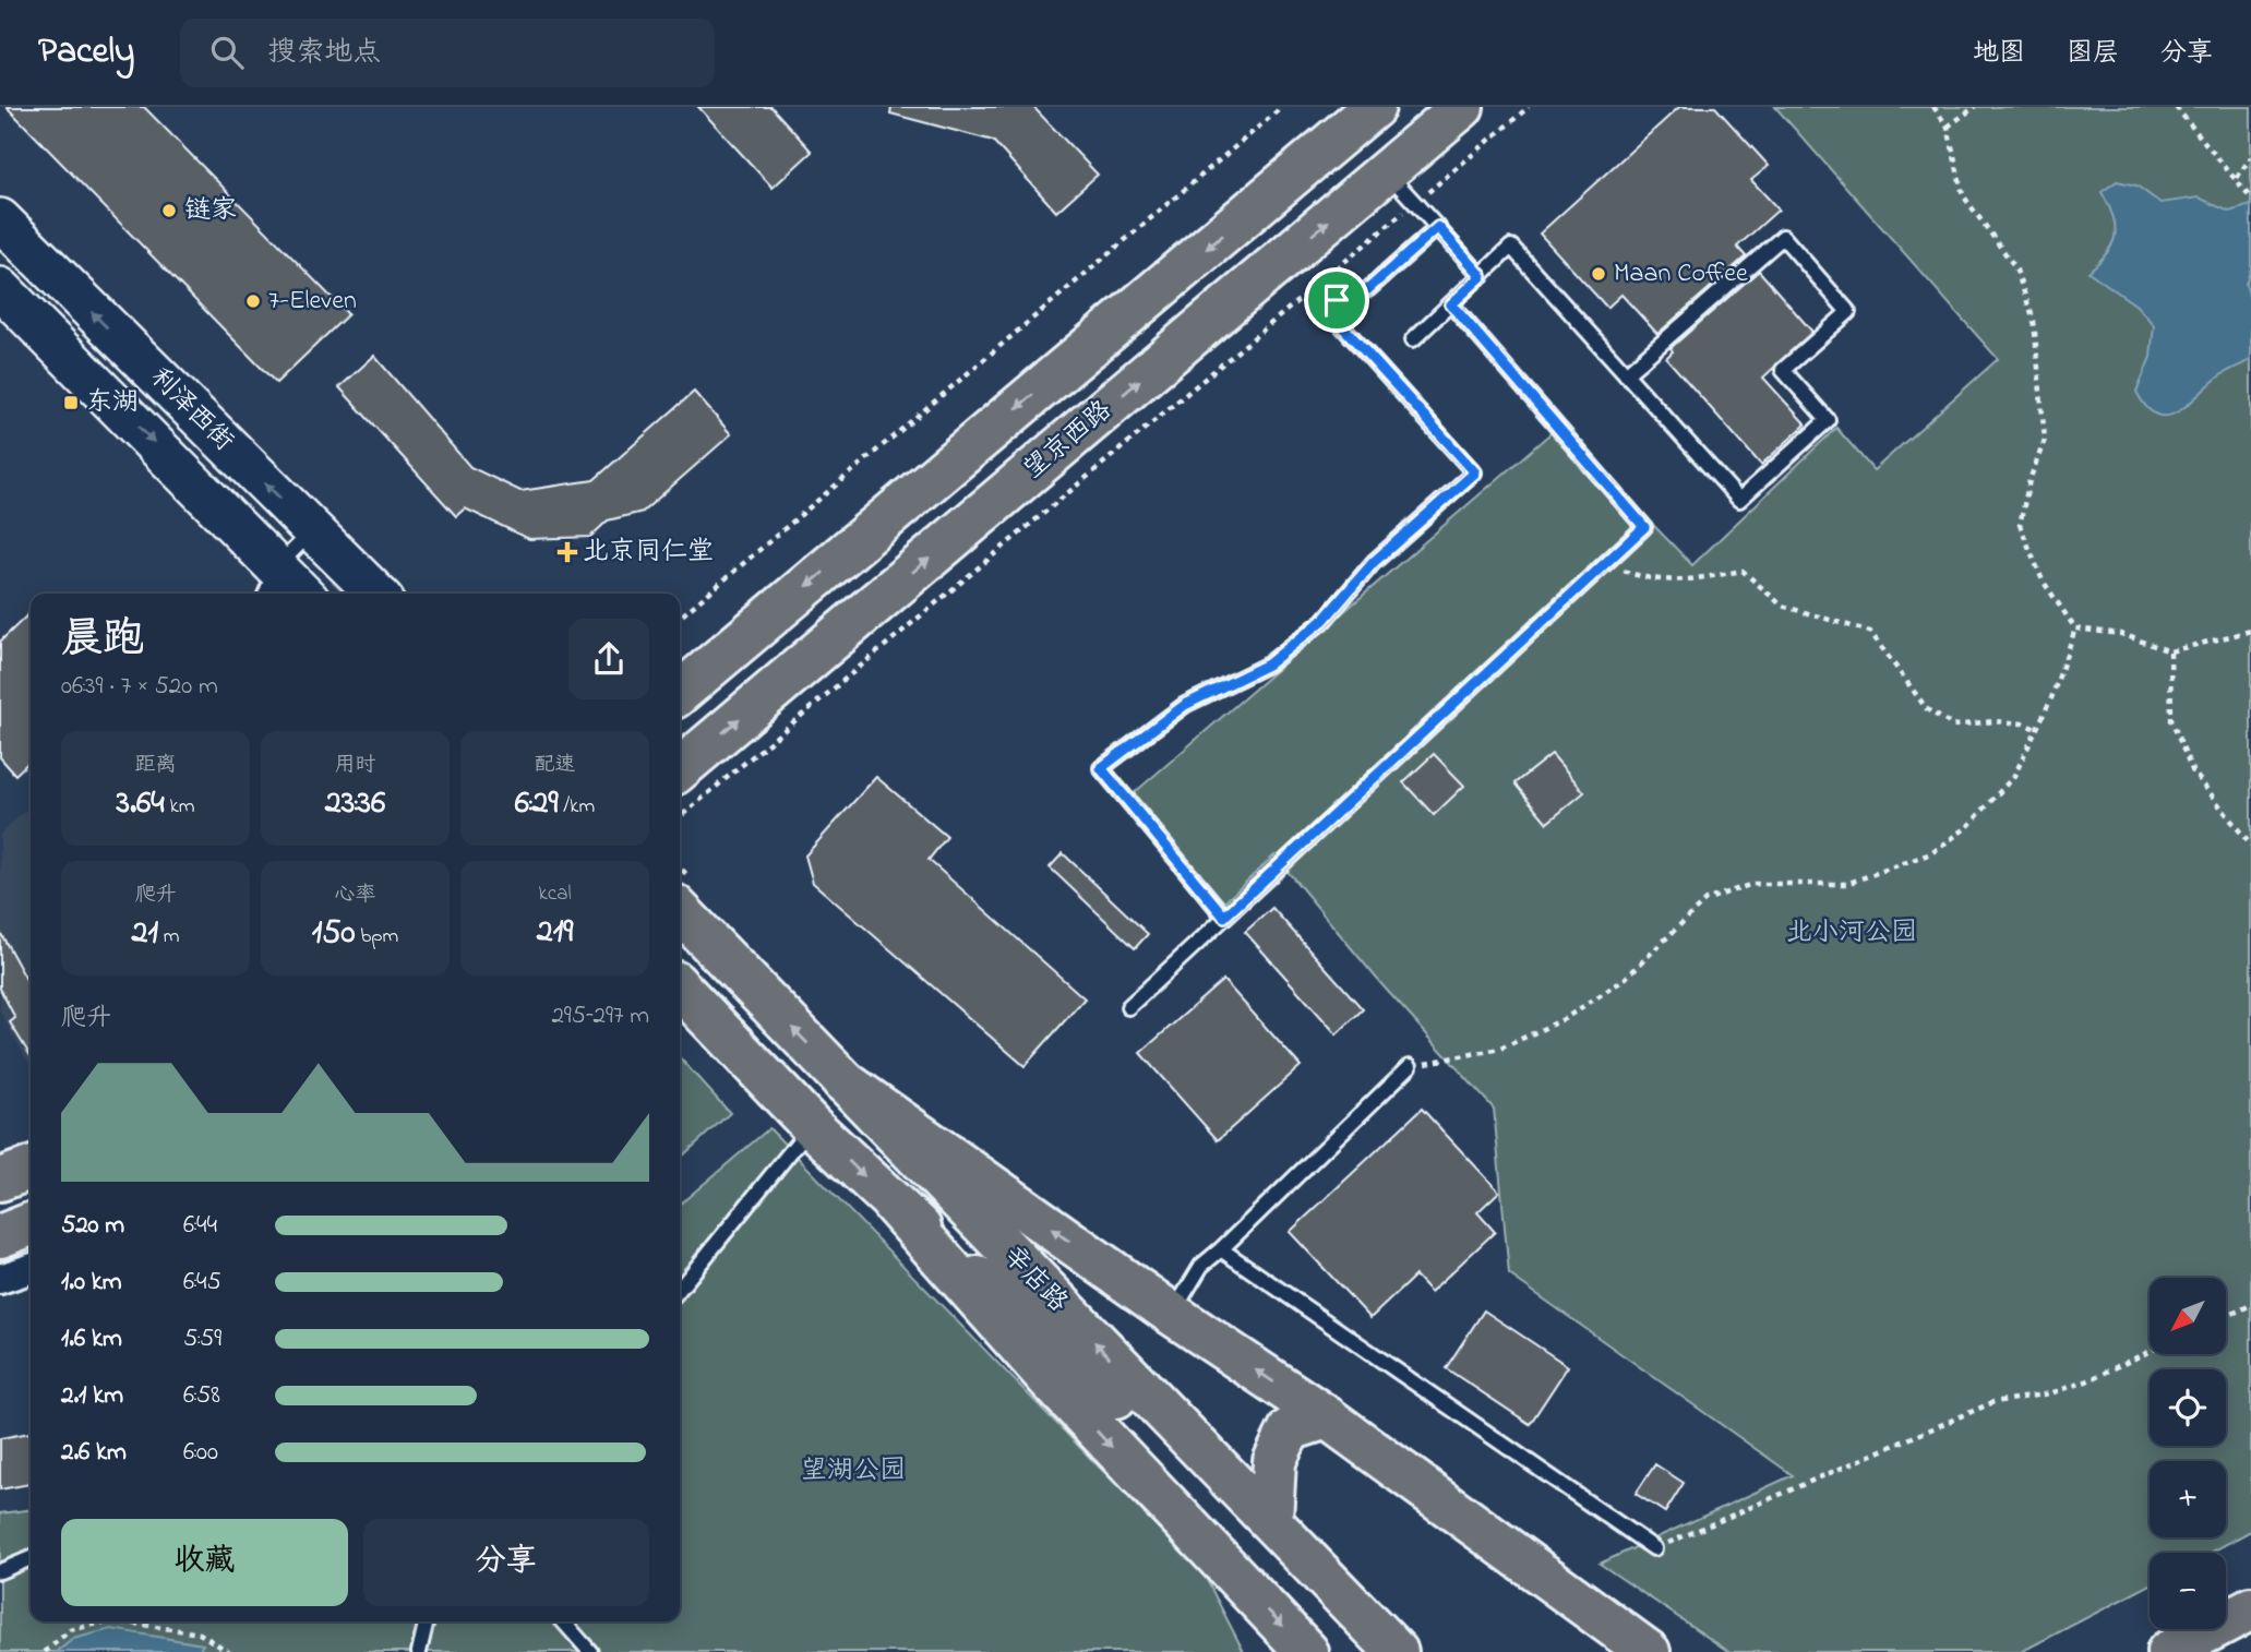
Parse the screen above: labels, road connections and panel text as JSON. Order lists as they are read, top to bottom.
{
  "streets": {
    "main road": ["望京西路", "辛店路"],
    "street": ["利泽西街"]
  },
  "parks": ["北小河公园", "望湖公园"],
  "places": {
    "other": ["链家", "Maan Coffee", "7-Eleven"],
    "transit": ["东湖"],
    "health": ["北京同仁堂"]
  },
  "north": "bottom left",
  "page": {
    "header": "Pacely",
    "search": "搜索地点",
    "nav": ["地图", "图层", "分享"],
    "heading": ["晨跑", "06:39 · 7 × 520 m"],
    "stats": [
      ["距离", "3.64 km"],
      ["用时", "23:36"],
      ["配速", "6:29 /km"],
      ["爬升", "21 m"],
      ["心率", "150 bpm"],
      ["kcal", "219"]
    ],
    "chart": ["爬升", "295–297 m"],
    "list": [
      {
        "name": "520 m",
        "note": "6:44"
      },
      {
        "name": "1.0 km",
        "note": "6:45"
      },
      {
        "name": "1.6 km",
        "note": "5:59"
      },
      {
        "name": "2.1 km",
        "note": "6:58"
      },
      {
        "name": "2.6 km",
        "note": "6:00"
      }
    ],
    "map_buttons": ["+", "−"],
    "buttons": ["收藏", "分享"]
  }
}
